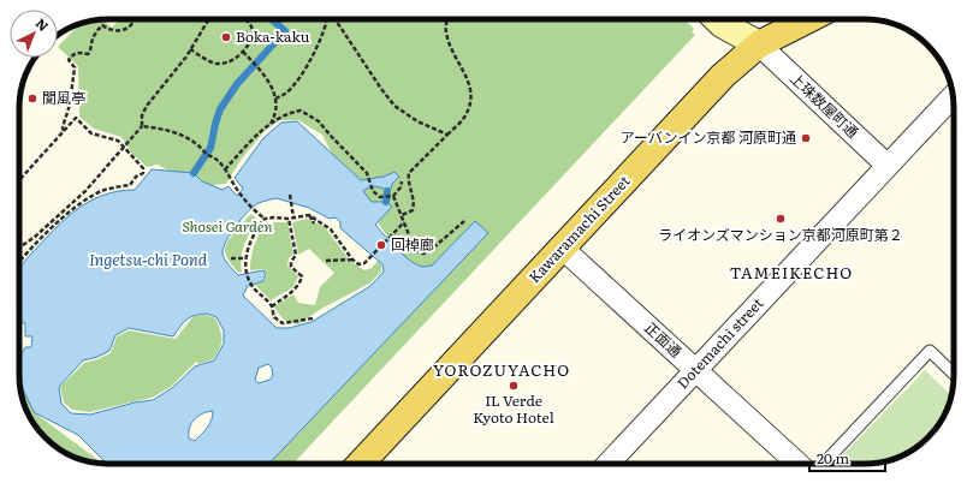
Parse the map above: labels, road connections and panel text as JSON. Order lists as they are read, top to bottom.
{
  "streets": {
    "main road": ["Kawaramachi Street"],
    "street": ["上珠数屋町通", "正面通", "Dotemachi street"]
  },
  "crossings": [
    ["上珠数屋町通", "Kawaramachi Street"],
    ["上珠数屋町通", "Dotemachi street"],
    ["Kawaramachi Street", "正面通"],
    ["正面通", "Dotemachi street"]
  ],
  "districts": ["TAMEIKECHO", "YOROZUYACHO"],
  "water": ["Ingetsu-chi Pond"],
  "parks": ["Shosei Garden"],
  "places": [
    "Boka-kaku",
    "閬風亭",
    "アーバンイン京都 河原町通",
    "ライオンズマンション京都河原町第２",
    "回棹廊",
    "IL Verde Kyoto Hotel"
  ],
  "scale_bar": "20 m",
  "north": "top right"
}
